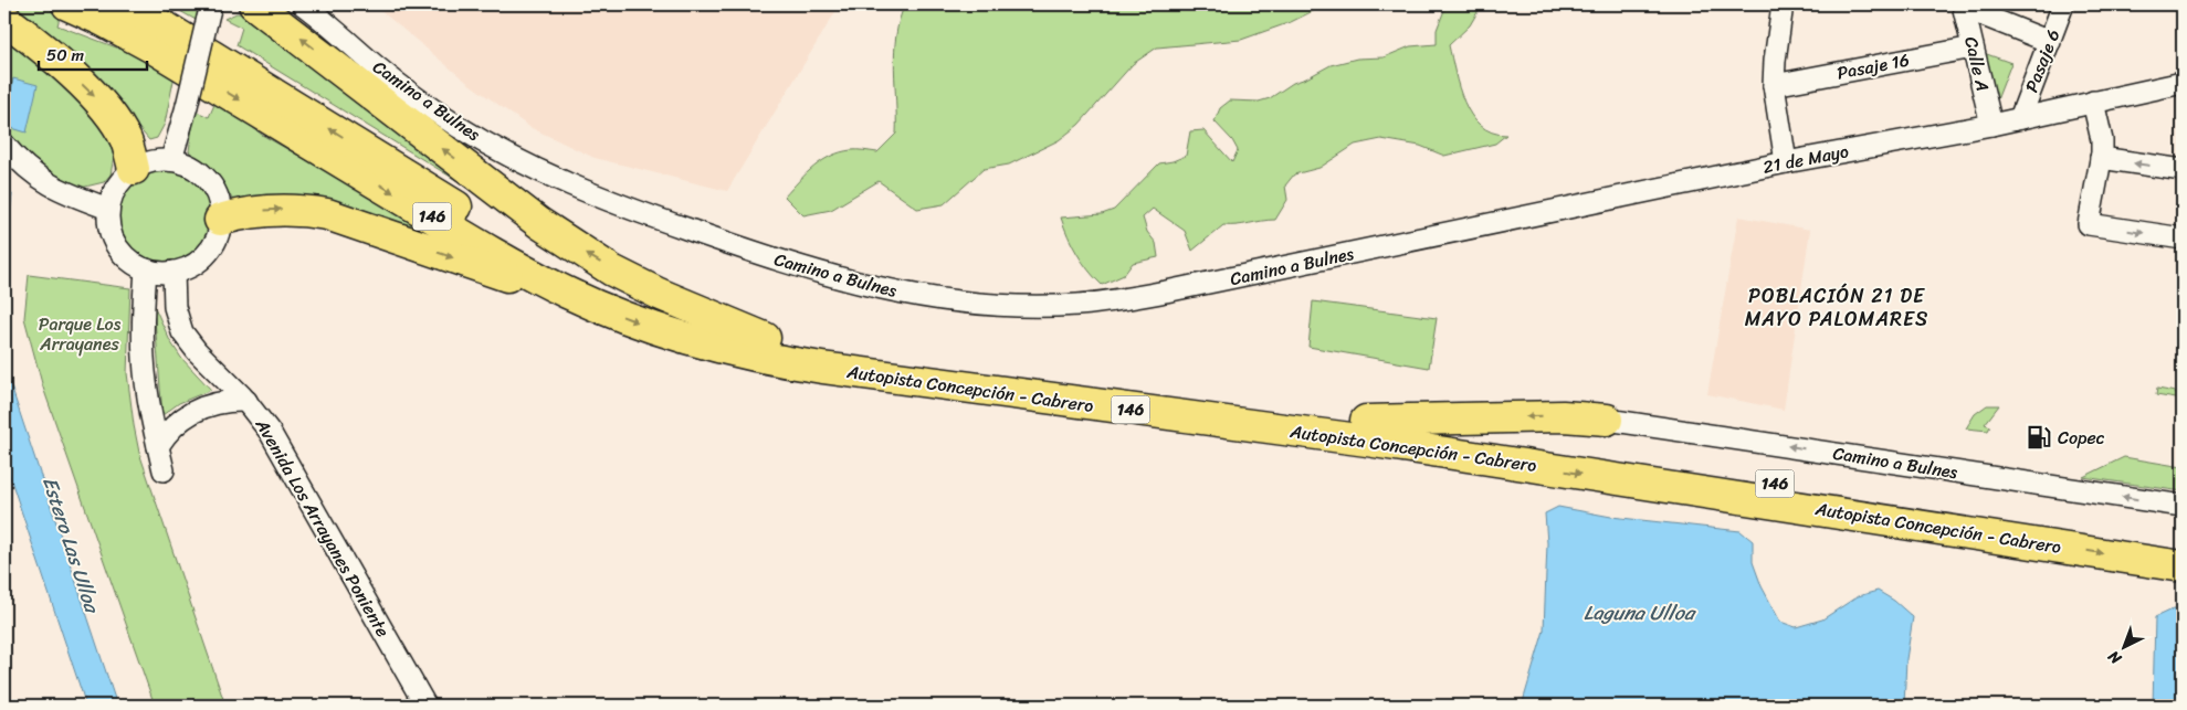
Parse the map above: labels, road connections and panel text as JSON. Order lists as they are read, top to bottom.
{
  "streets": {
    "highway": ["146", "Autopista Concepción - Cabrero"],
    "street": [
      "Pasaje 6",
      "Calle A",
      "Pasaje 16",
      "Camino a Bulnes",
      "21 de Mayo",
      "Avenida Los Arrayanes Poniente"
    ]
  },
  "crossings": [
    ["Pasaje 6", "21 de Mayo"],
    ["Calle A", "Pasaje 16"],
    ["Calle A", "21 de Mayo"],
    ["Camino a Bulnes", "21 de Mayo"]
  ],
  "districts": ["POBLACIÓN 21 DE MAYO PALOMARES"],
  "water": ["Estero Las Ulloa", "Laguna Ulloa"],
  "parks": ["Parque Los Arrayanes"],
  "places": {
    "fuel station": ["Copec"]
  },
  "scale_bar": "50 m",
  "north": "bottom left"
}
